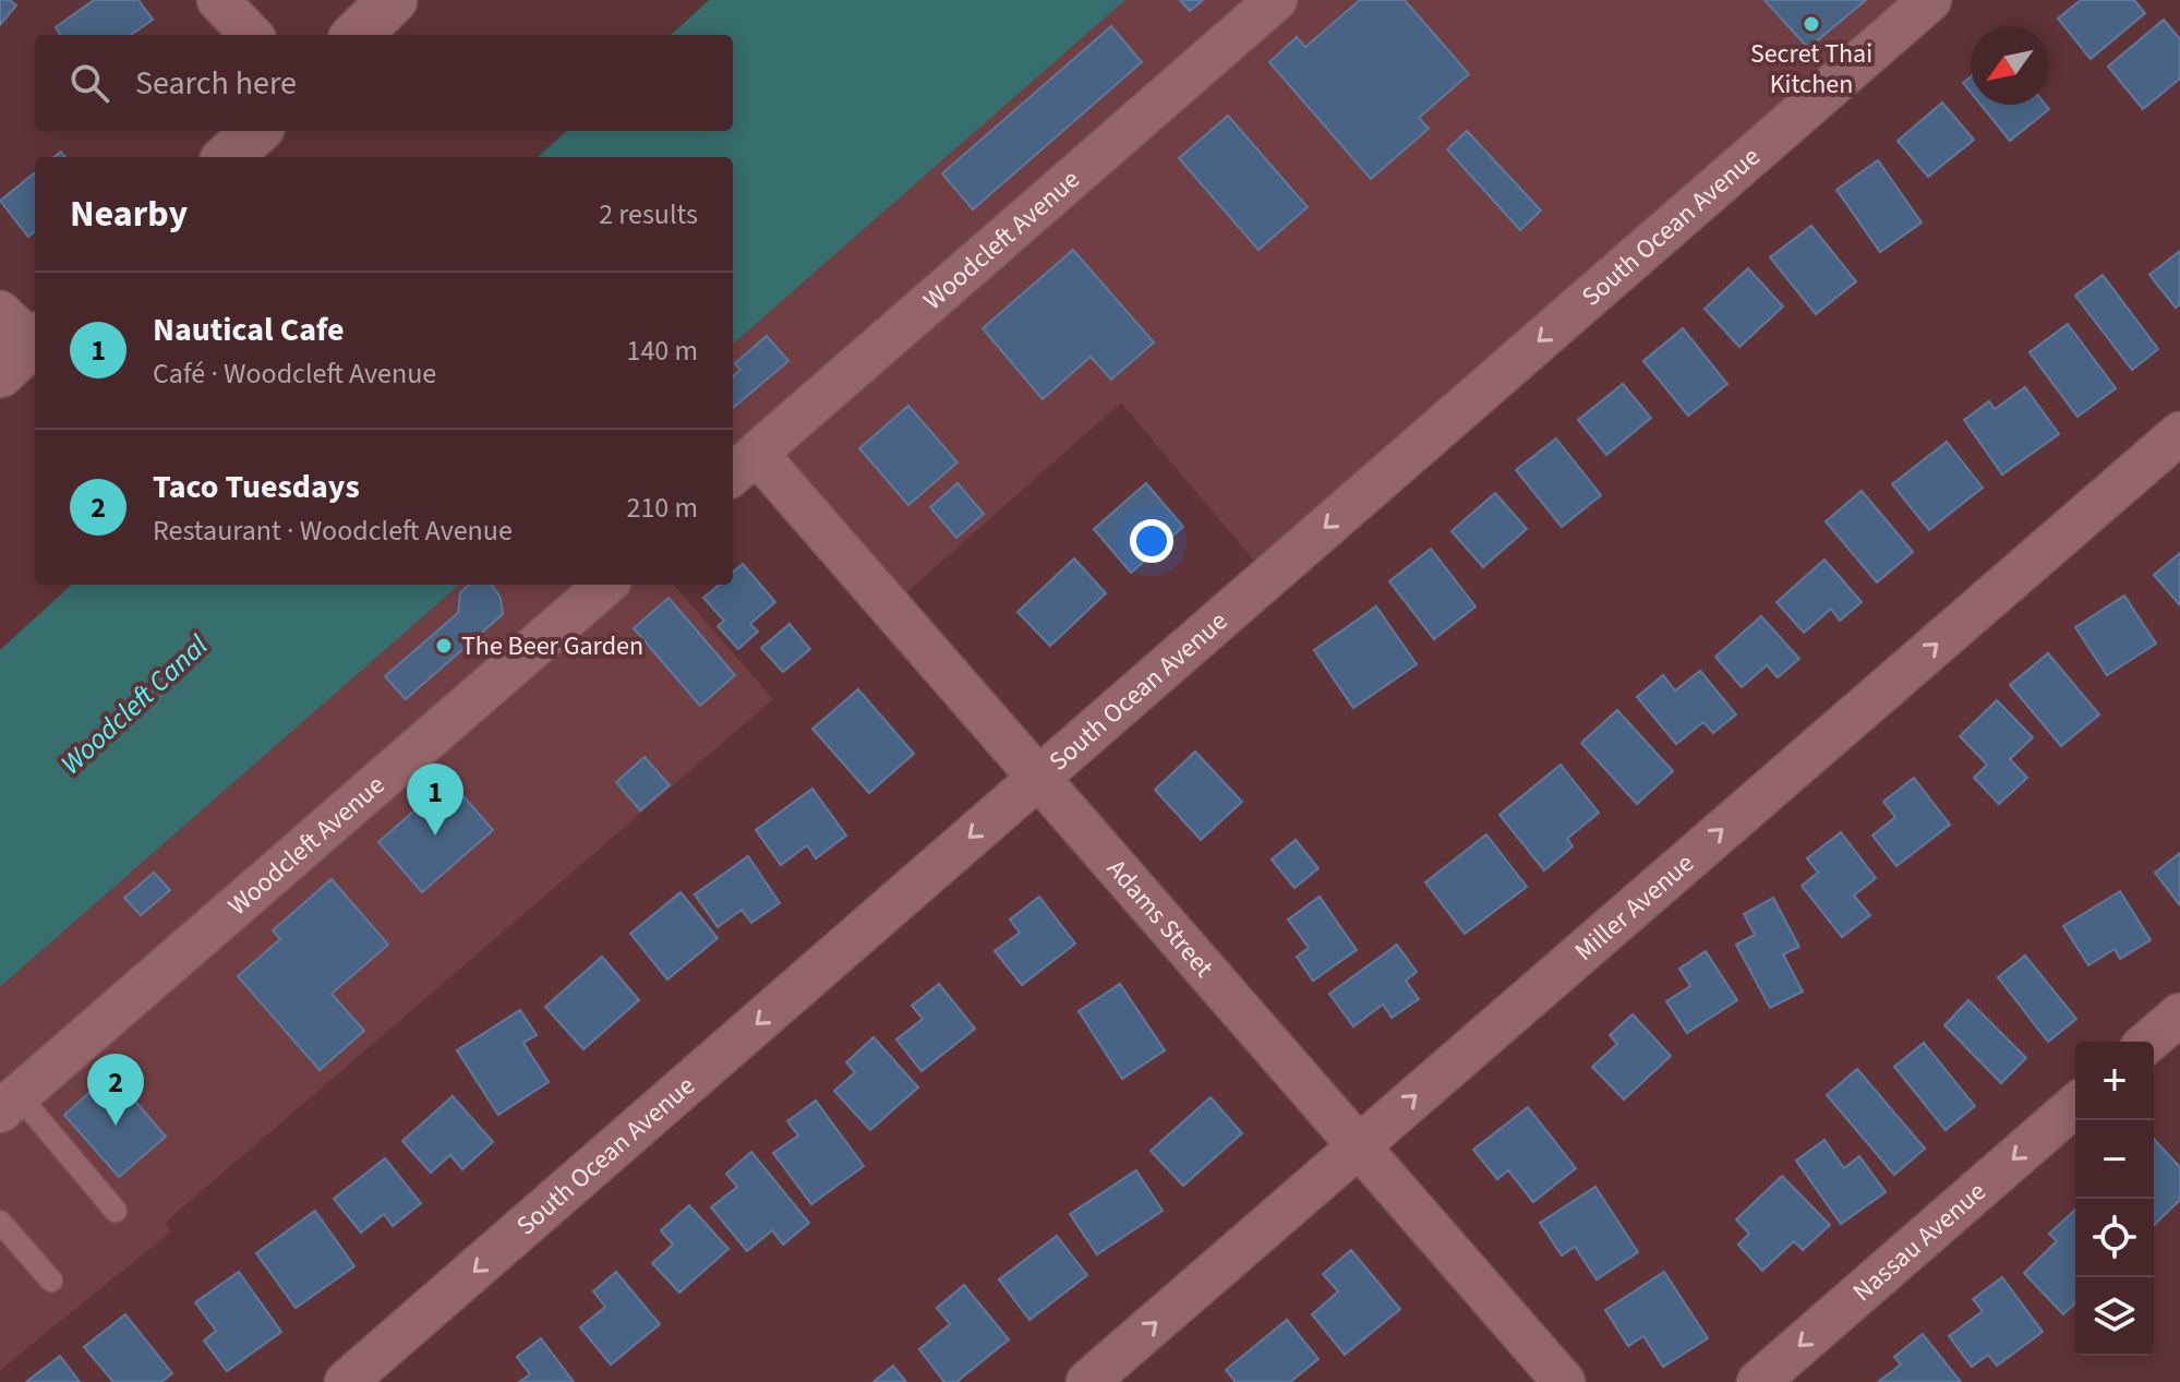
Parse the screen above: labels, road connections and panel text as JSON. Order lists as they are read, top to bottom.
{
  "streets": {
    "street": [
      "South Ocean Avenue",
      "Woodcleft Avenue",
      "Miller Avenue",
      "Adams Street",
      "Nassau Avenue"
    ]
  },
  "crossings": [
    ["South Ocean Avenue", "Adams Street"],
    ["Woodcleft Avenue", "Adams Street"],
    ["Miller Avenue", "Adams Street"]
  ],
  "one_way": ["South Ocean Avenue", "Miller Avenue", "Nassau Avenue"],
  "water": ["Woodcleft Canal"],
  "places": ["Secret Thai Kitchen", "The Beer Garden"],
  "north": "bottom left",
  "page": {
    "search": "Search here",
    "heading": ["Nearby", "2 results"],
    "list": [
      {
        "mark": "1",
        "name": "Nautical Cafe",
        "note": "Café · Woodcleft Avenue",
        "value": "140 m"
      },
      {
        "mark": "2",
        "name": "Taco Tuesdays",
        "note": "Restaurant · Woodcleft Avenue",
        "value": "210 m"
      }
    ],
    "pins": ["1", "2"],
    "map_buttons": ["+", "−"]
  }
}
